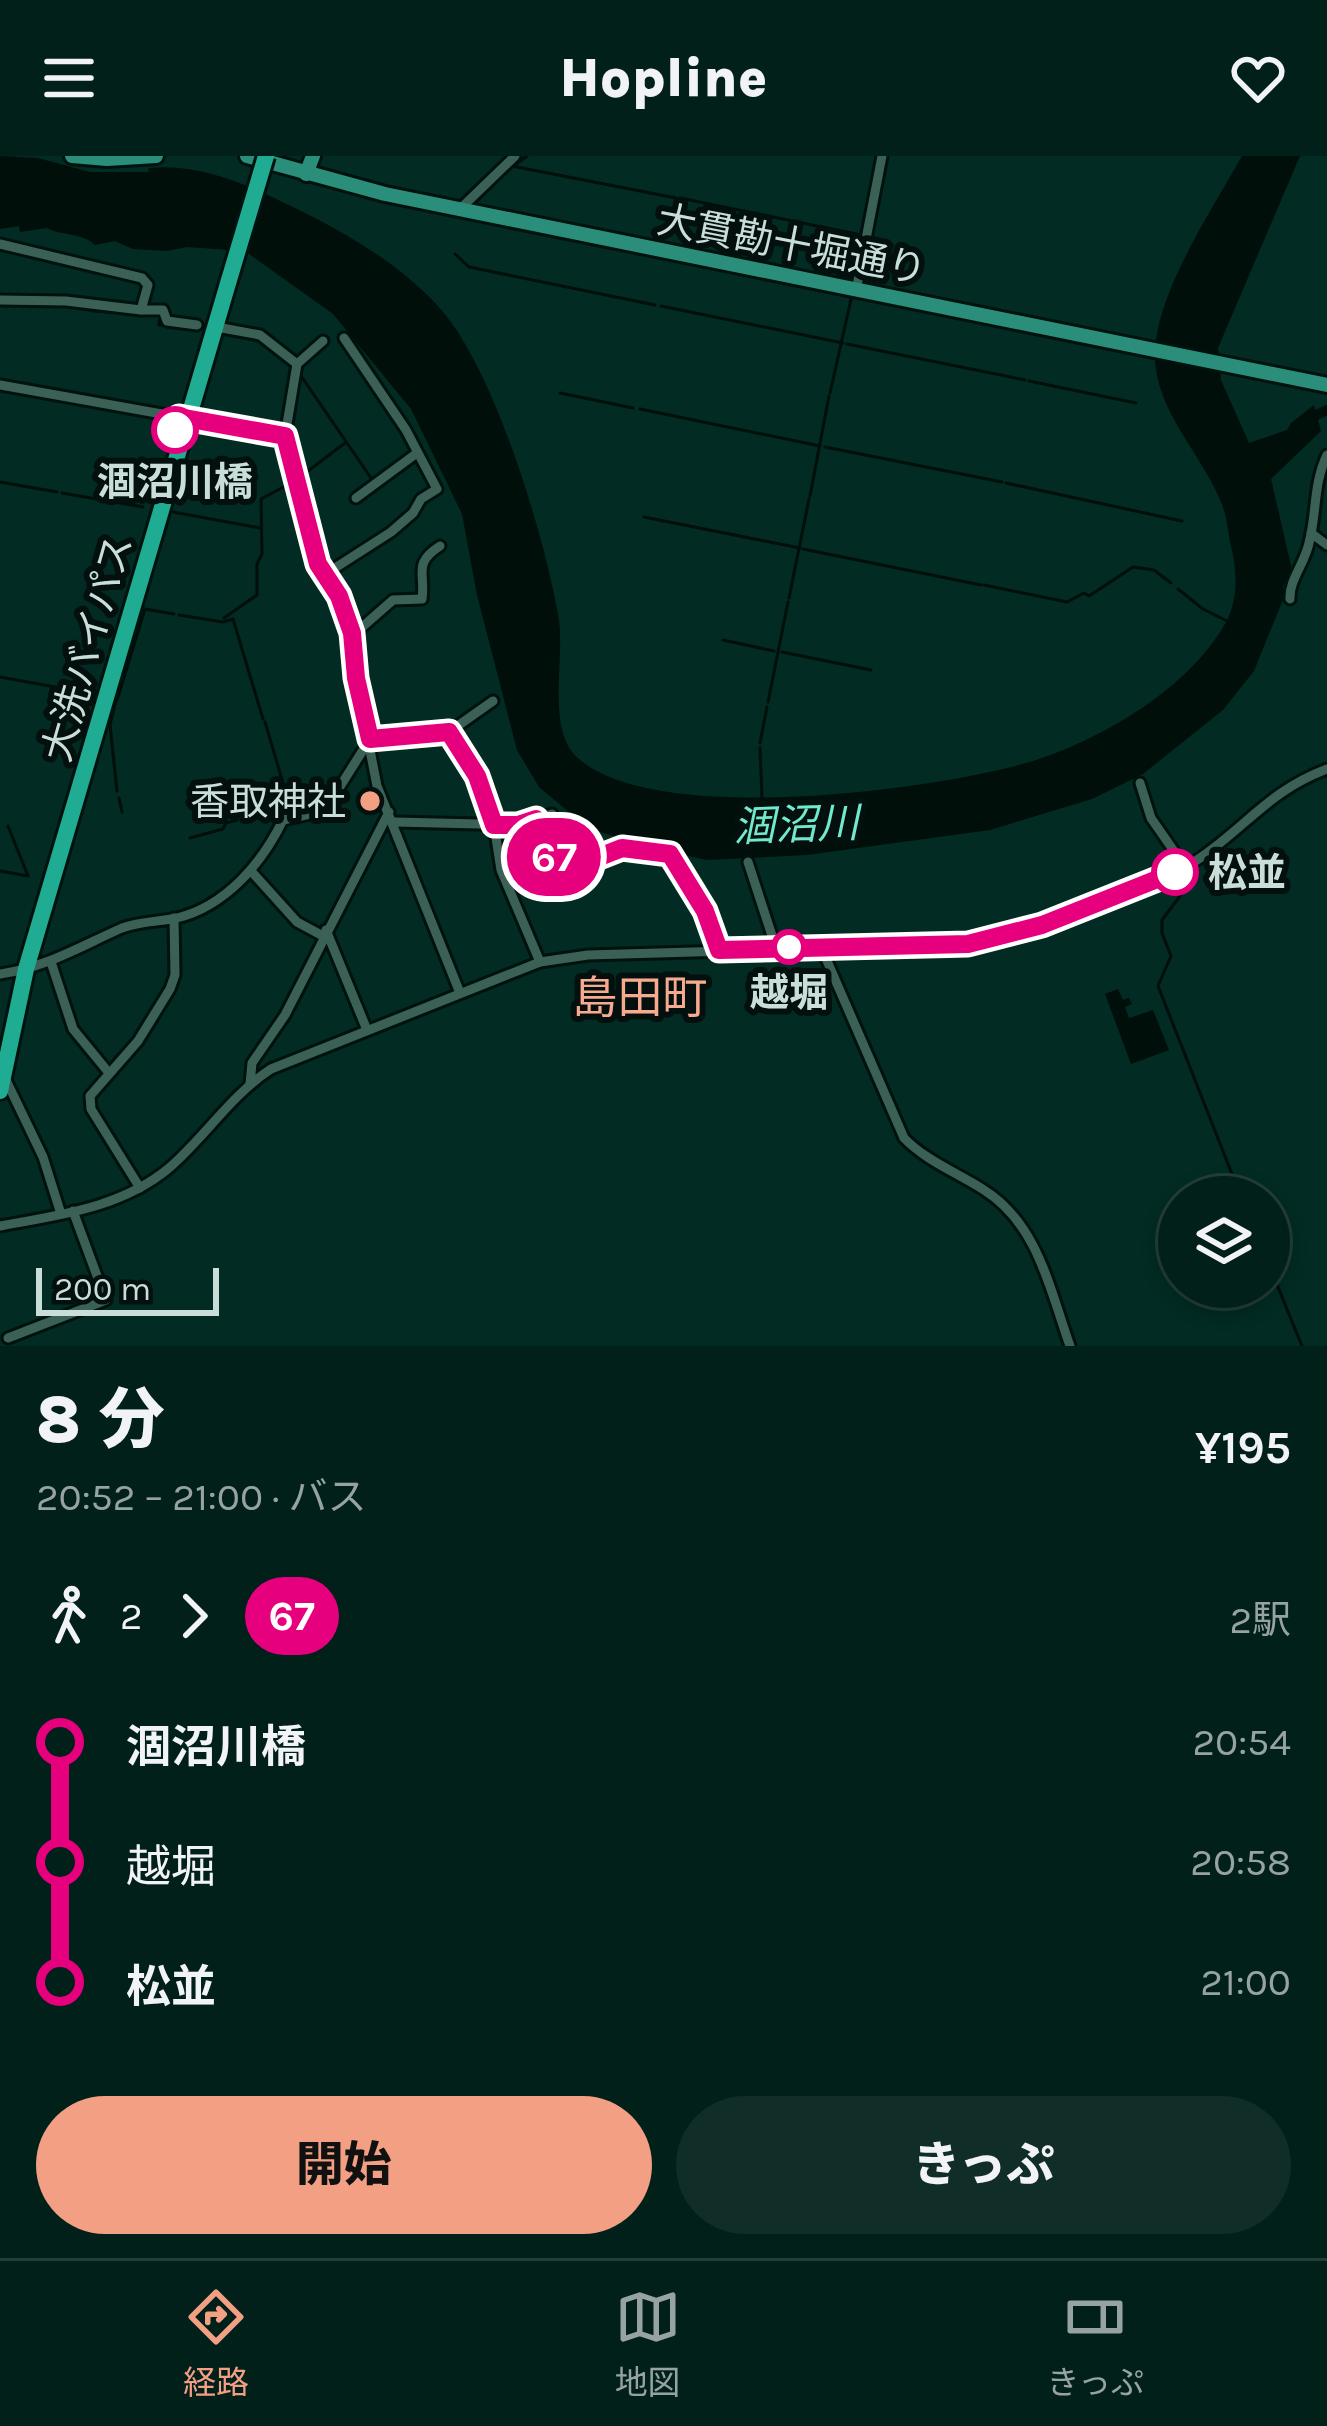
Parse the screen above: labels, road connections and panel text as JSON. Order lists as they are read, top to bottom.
{
  "streets": {
    "highway": ["大洗バイパス"],
    "main road": ["大貫勘十堀通り"]
  },
  "districts": ["島田町"],
  "water": ["涸沼川"],
  "places": [
    "涸沼川橋",
    "香取神社",
    "松並",
    "越堀"
  ],
  "lines": ["bus line 67"],
  "scale_bar": "200 m",
  "page": {
    "header": "Hopline",
    "on_map": "67",
    "scale": "200 m",
    "heading": ["8 分", "20:52 – 21:00 · バス", "¥195"],
    "legs": ["2", "67", "2駅"],
    "list": [
      {
        "name": "涸沼川橋",
        "value": "20:54"
      },
      {
        "name": "越堀",
        "value": "20:58"
      },
      {
        "name": "松並",
        "value": "21:00"
      }
    ],
    "buttons": ["開始", "きっぷ"],
    "tabs": ["経路", "地図", "きっぷ"]
  }
}
